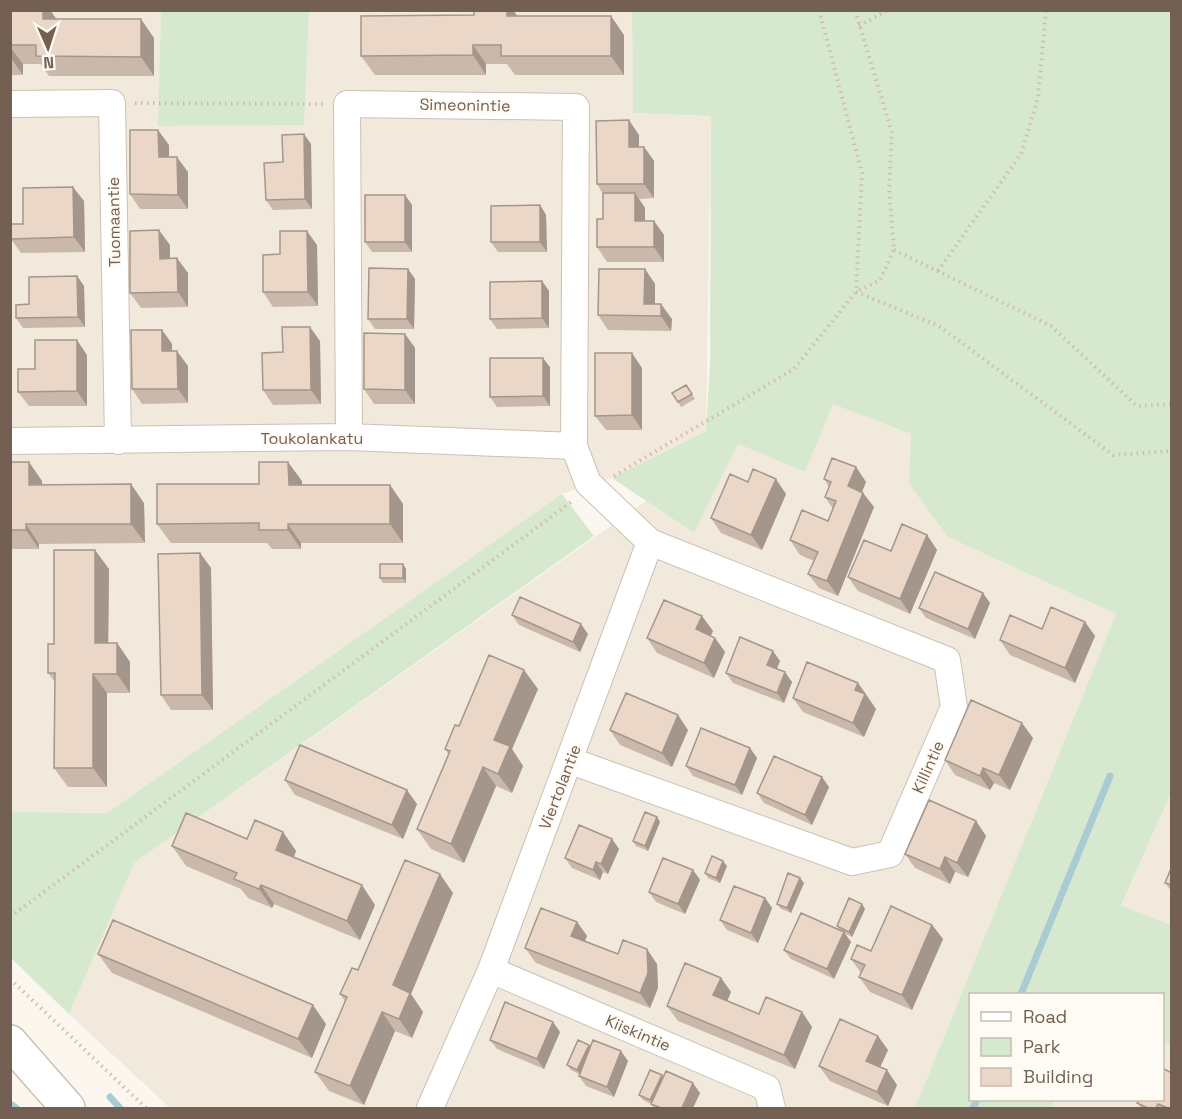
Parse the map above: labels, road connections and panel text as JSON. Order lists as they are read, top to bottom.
{
  "streets": {
    "street": [
      "Simeonintie",
      "Tuomaantie",
      "Toukolankatu",
      "Killintie",
      "Viertolantie",
      "Kiiskintie"
    ]
  },
  "crossings": [
    ["Simeonintie", "Toukolankatu"],
    ["Tuomaantie", "Toukolankatu"],
    ["Killintie", "Viertolantie"],
    ["Viertolantie", "Kiiskintie"]
  ],
  "legend": ["Road", "Park", "Building"],
  "north": "bottom"
}
